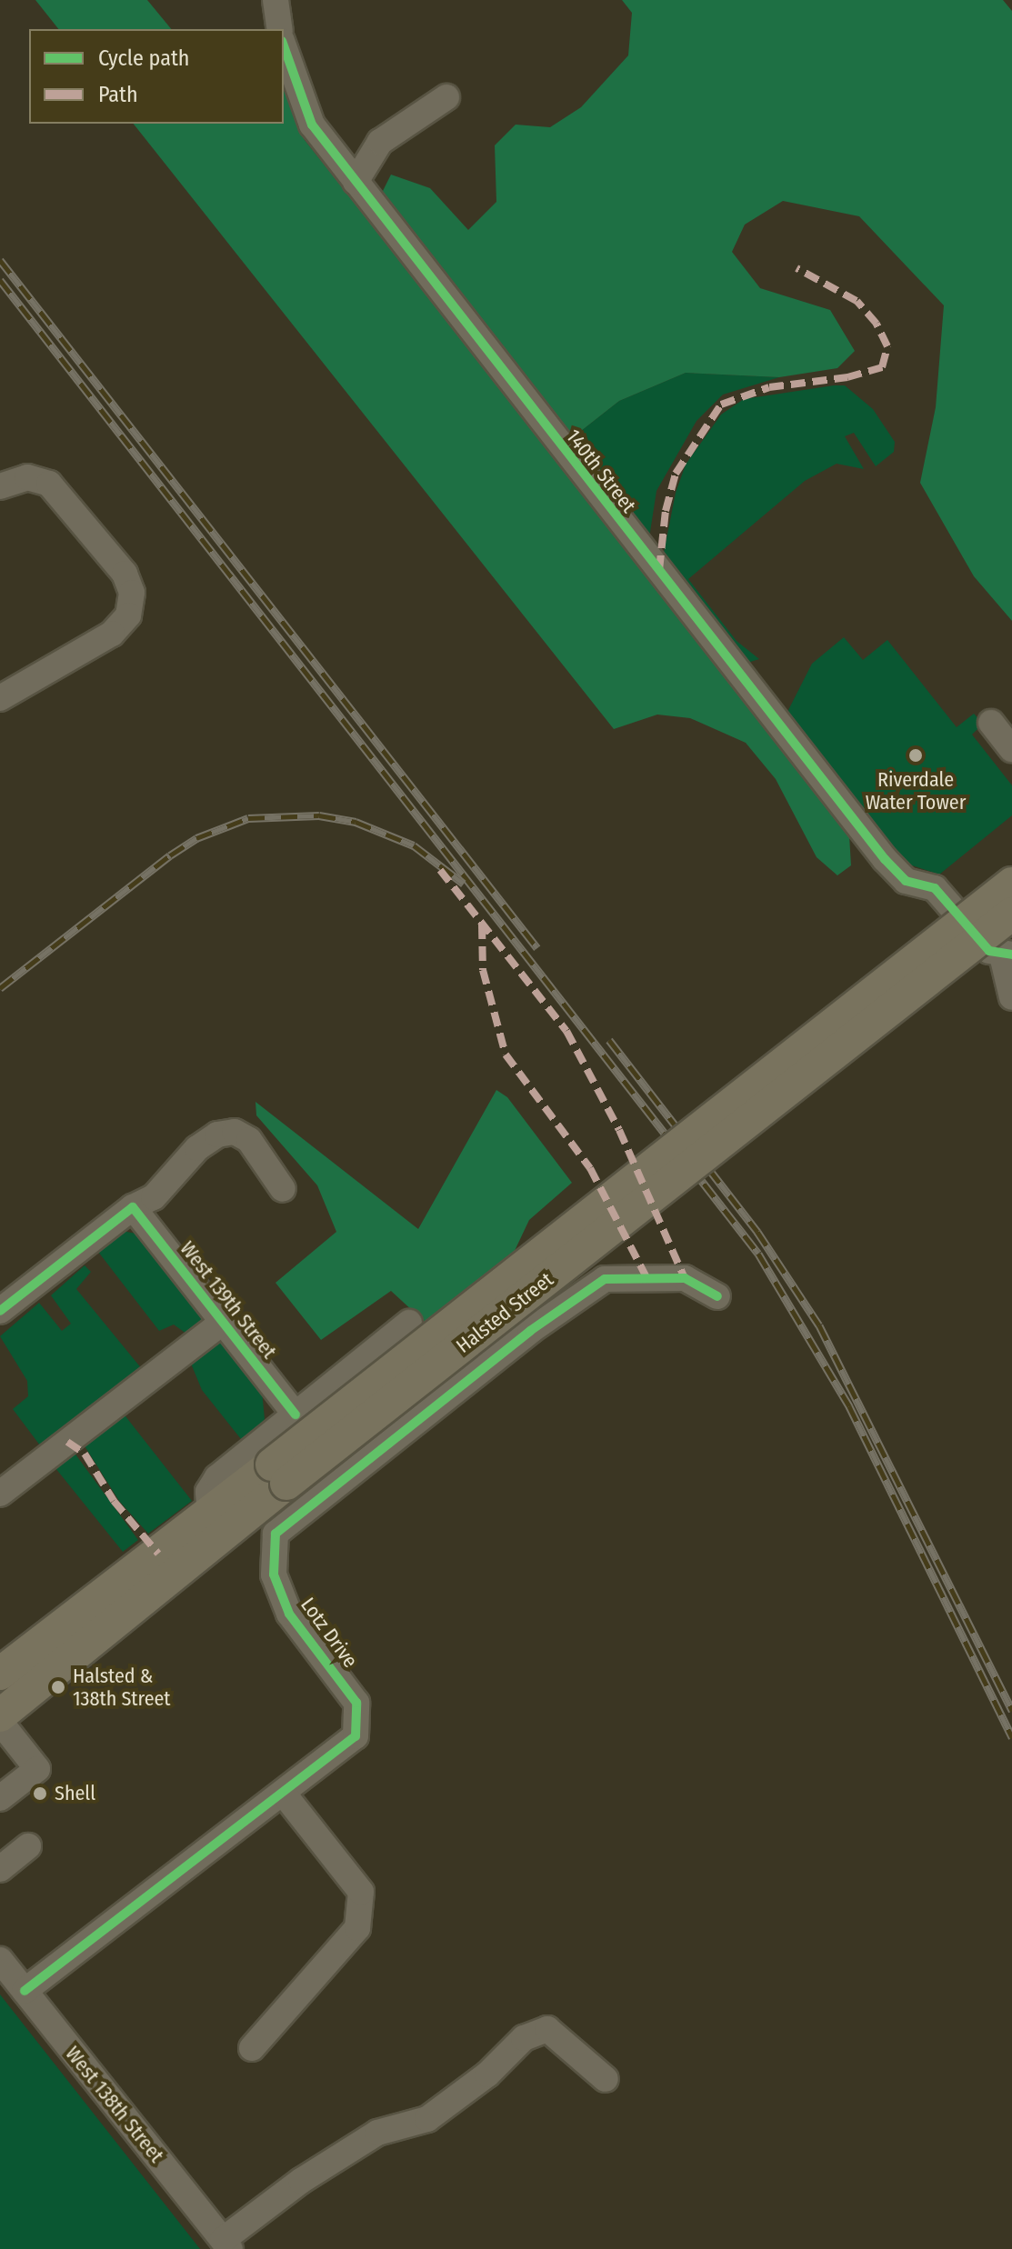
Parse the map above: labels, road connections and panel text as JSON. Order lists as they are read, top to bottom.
{
  "streets": {
    "main road": ["Halsted Street"],
    "street": [
      "140th Street",
      "West 139th Street",
      "Lotz Drive",
      "West 138th Street"
    ]
  },
  "crossings": [
    ["Lotz Drive", "West 138th Street"]
  ],
  "places": ["Riverdale Water Tower", "Halsted & 138th Street", "Shell"],
  "legend": ["Cycle path", "Path"]
}
